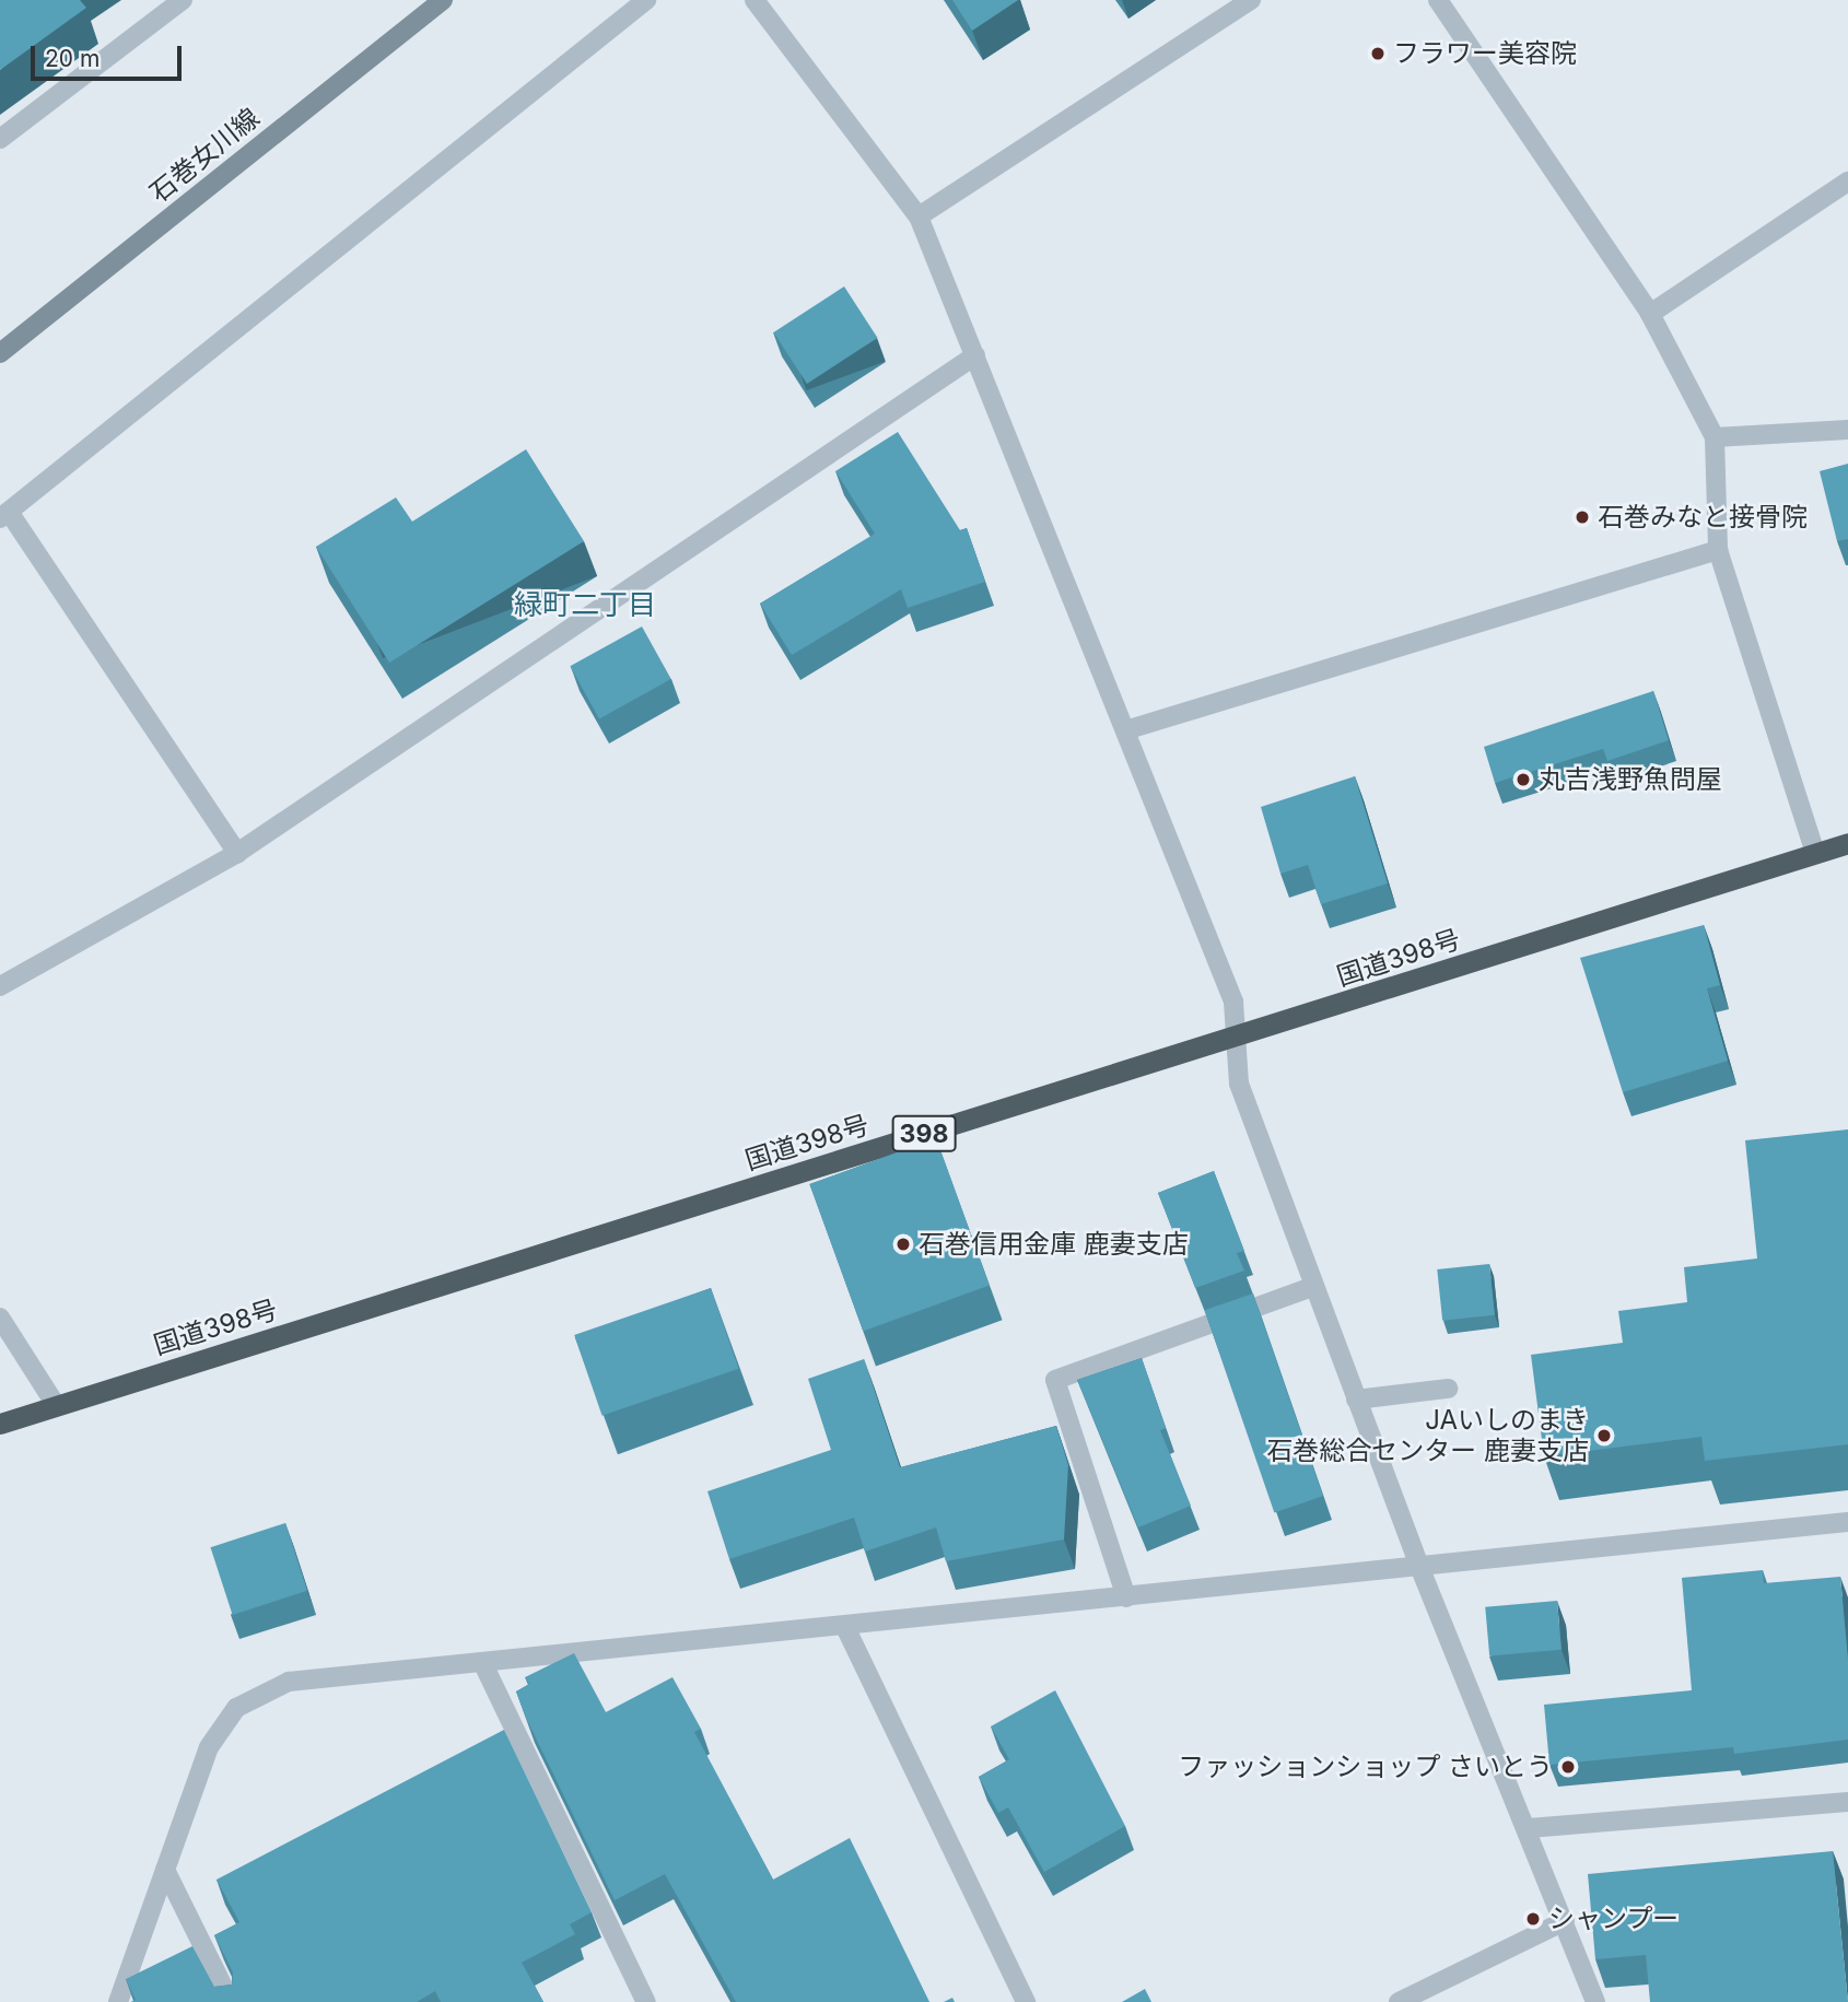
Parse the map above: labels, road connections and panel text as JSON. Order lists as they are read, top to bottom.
{
  "streets": {
    "highway": ["国道398号", "398"],
    "main road": ["石巻女川線"]
  },
  "districts": ["緑町二丁目"],
  "places": [
    "フラワー美容院",
    "石巻みなと接骨院",
    "丸吉浅野魚問屋",
    "石巻信用金庫 鹿妻支店",
    "JAいしのまき 石巻総合センター 鹿妻支店",
    "ファッションショップ さいとう",
    "シャンプー"
  ],
  "scale_bar": "20 m"
}
